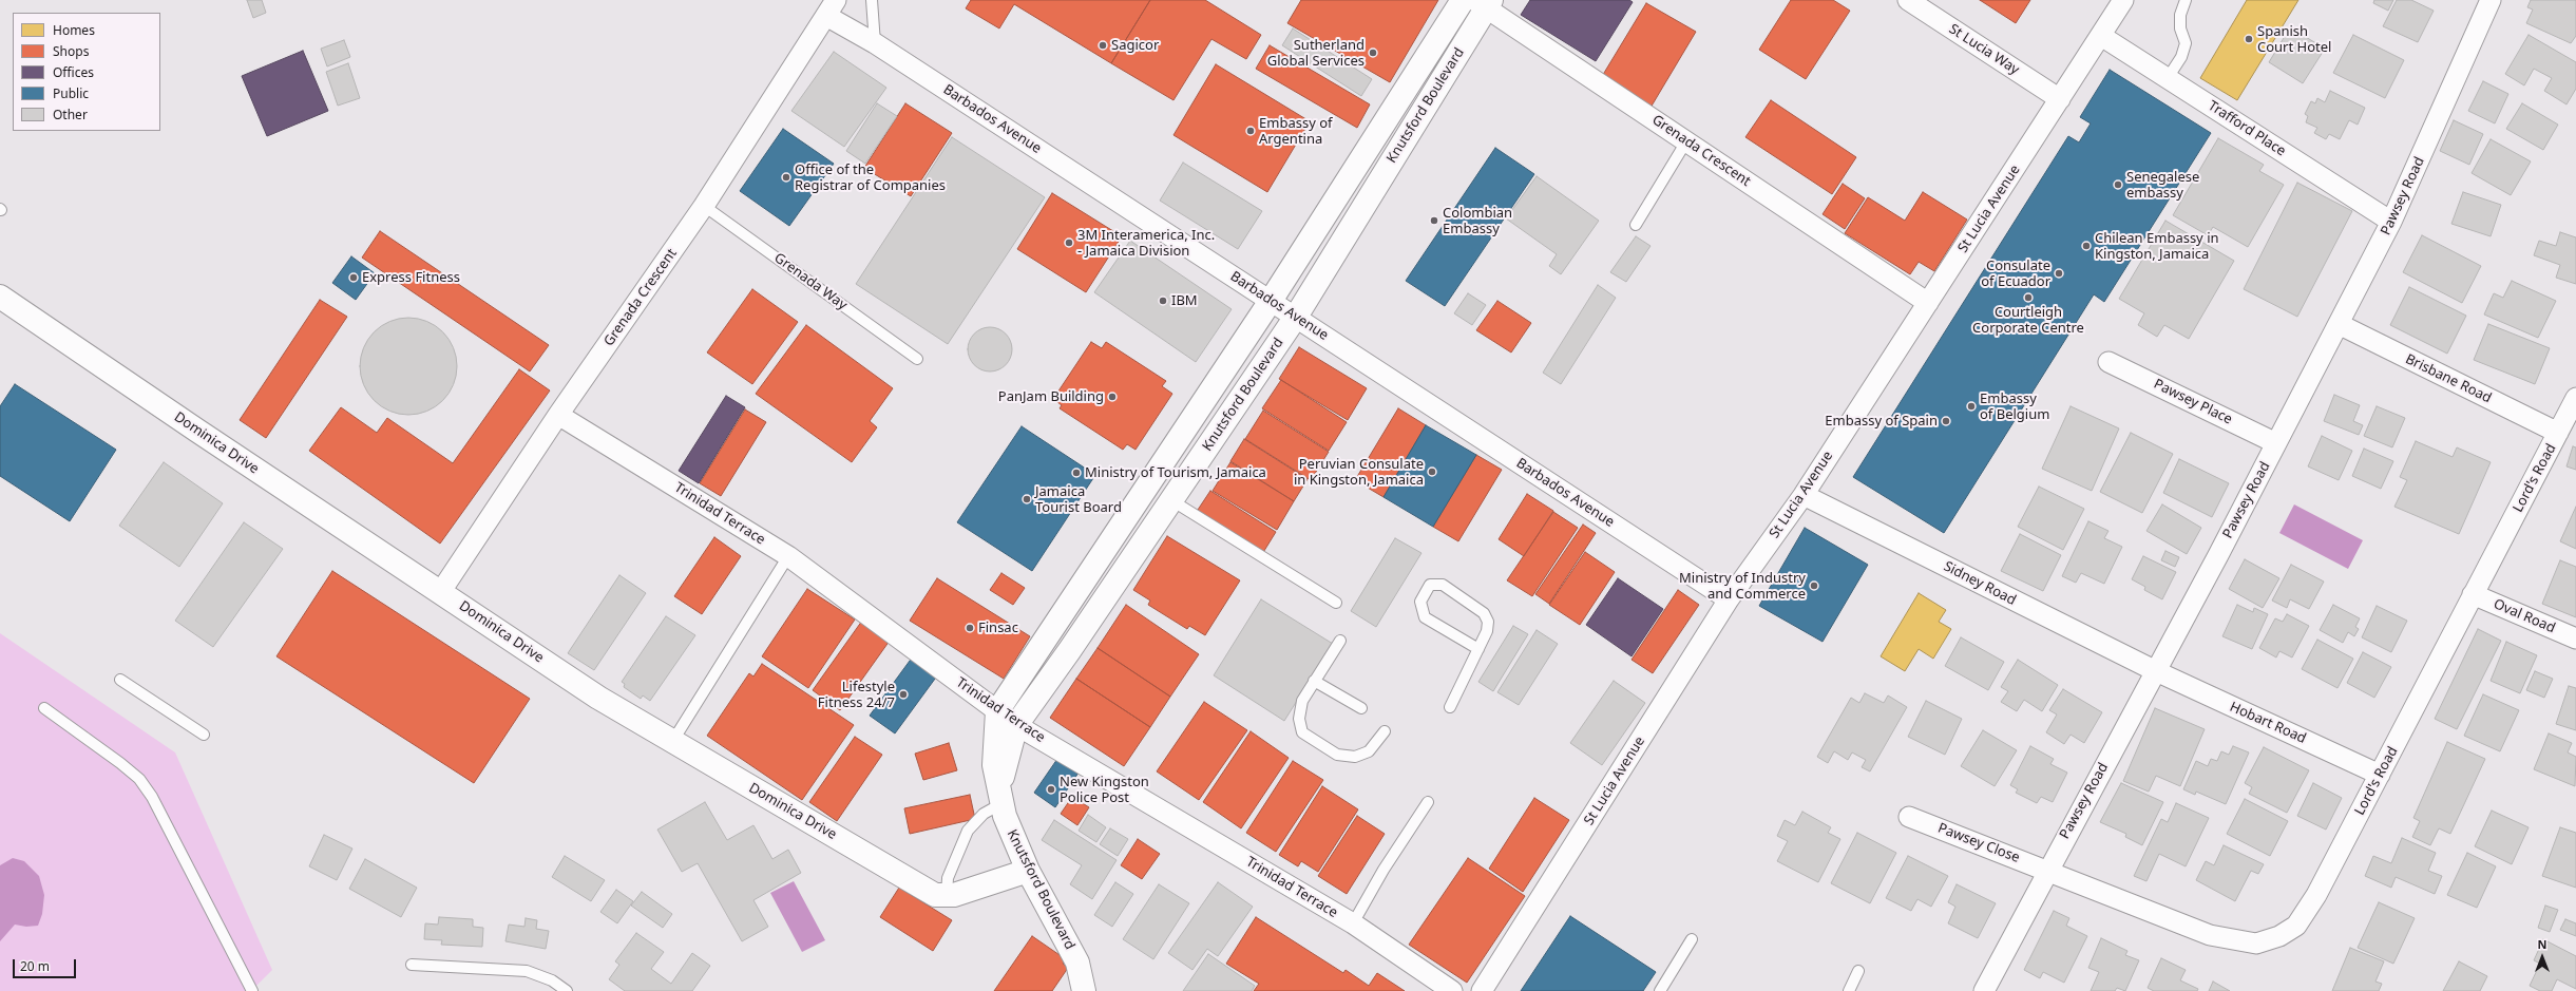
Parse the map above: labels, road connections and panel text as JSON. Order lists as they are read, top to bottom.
{
  "streets": {
    "main road": ["Knutsford Boulevard", "Dominica Drive"],
    "street": [
      "St Lucia Way",
      "Barbados Avenue",
      "Trafford Place",
      "Grenada Crescent",
      "Pawsey Road",
      "St Lucia Avenue",
      "Brisbane Road",
      "Pawsey Place",
      "Lord's Road",
      "Trinidad Terrace",
      "Sidney Road",
      "Oval Road",
      "Hobart Road",
      "Pawsey Close"
    ],
    "lane": ["Grenada Way"]
  },
  "crossings": [
    ["St Lucia Way", "St Lucia Avenue"],
    ["Knutsford Boulevard", "Barbados Avenue"],
    ["Knutsford Boulevard", "Grenada Crescent"],
    ["Knutsford Boulevard", "Trinidad Terrace"],
    ["Barbados Avenue", "Grenada Crescent"],
    ["Barbados Avenue", "St Lucia Avenue"],
    ["Trafford Place", "Pawsey Road"],
    ["Trafford Place", "St Lucia Avenue"],
    ["Grenada Crescent", "St Lucia Avenue"],
    ["Grenada Crescent", "Grenada Way"],
    ["Grenada Crescent", "Dominica Drive"],
    ["Grenada Crescent", "Trinidad Terrace"],
    ["Pawsey Road", "Brisbane Road"],
    ["Pawsey Road", "Pawsey Place"],
    ["Pawsey Road", "Lord's Road"],
    ["Pawsey Road", "Sidney Road"],
    ["Pawsey Road", "Hobart Road"],
    ["Pawsey Road", "Pawsey Close"],
    ["St Lucia Avenue", "Sidney Road"],
    ["Brisbane Road", "Lord's Road"],
    ["Lord's Road", "Oval Road"],
    ["Lord's Road", "Hobart Road"],
    ["Lord's Road", "Pawsey Close"],
    ["Sidney Road", "Hobart Road"]
  ],
  "places": [
    "Spanish Court Hotel",
    "Sagicor",
    "Sutherland Global Services",
    "Embassy of Argentina",
    "Office of the Registrar of Companies",
    "Senegalese embassy",
    "Colombian Embassy",
    "3M Interamerica, Inc. - Jamaica Division",
    "Chilean Embassy in Kingston, Jamaica",
    "Consulate of Ecuador",
    "Express Fitness",
    "Courtleigh Corporate Centre",
    "IBM",
    "PanJam Building",
    "Embassy of Belgium",
    "Embassy of Spain",
    "Peruvian Consulate in Kingston, Jamaica",
    "Ministry of Tourism, Jamaica",
    "Jamaica Tourist Board",
    "Ministry of Industry and Commerce",
    "Finsac",
    "Lifestyle Fitness 24/7",
    "New Kingston Police Post"
  ],
  "legend": [
    "Homes",
    "Shops",
    "Offices",
    "Public",
    "Other"
  ],
  "scale_bar": "20 m",
  "north": "top"
}
